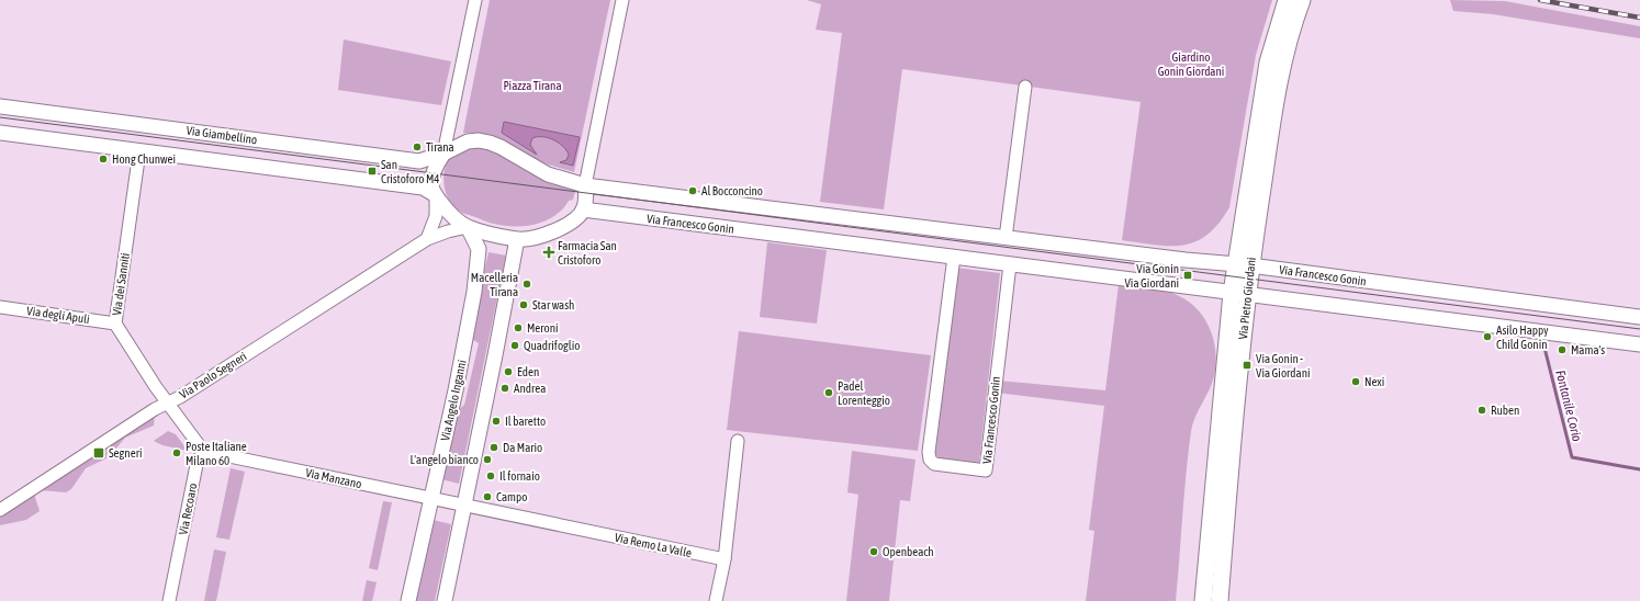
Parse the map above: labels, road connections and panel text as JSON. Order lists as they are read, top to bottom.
{
  "streets": {
    "main road": ["Via Pietro Giordani"],
    "street": [
      "Via Giambellino",
      "Via Francesco Gonin",
      "Via dei Sanniti",
      "Via degli Apuli",
      "Via Paolo Segneri",
      "Via Angelo Inganni",
      "Via Manzano",
      "Via Recoaro",
      "Via Remo La Valle"
    ]
  },
  "crossings": [
    ["Via Francesco Gonin", "Via Pietro Giordani"],
    ["Via dei Sanniti", "Via degli Apuli"],
    ["Via dei Sanniti", "Via Paolo Segneri"],
    ["Via Paolo Segneri", "Via Angelo Inganni"],
    ["Via Angelo Inganni", "Via Manzano"],
    ["Via Manzano", "Via Recoaro"],
    ["Via Manzano", "Via Remo La Valle"]
  ],
  "water": ["Fontanile Corio"],
  "parks": ["Giardino Gonin Giordani", "Piazza Tirana"],
  "places": {
    "other": [
      "Tirana",
      "Hong Chunwei",
      "Al Bocconcino",
      "Macelleria Tirana",
      "Star wash",
      "Meroni",
      "Asilo Happy Child Gonin",
      "Quadrifoglio",
      "Mama's",
      "Eden",
      "Nexi",
      "Andrea",
      "Padel Lorenteggio",
      "Ruben",
      "Il baretto",
      "Da Mario",
      "Poste Italiane Milano 60",
      "L'angelo bianco",
      "Il fornaio",
      "Campo",
      "Openbeach"
    ],
    "transit": [
      "San Cristoforo M4",
      "Via Gonin Via Giordani",
      "Via Gonin - Via Giordani",
      "Segneri"
    ],
    "health": ["Farmacia San Cristoforo"]
  }
}
